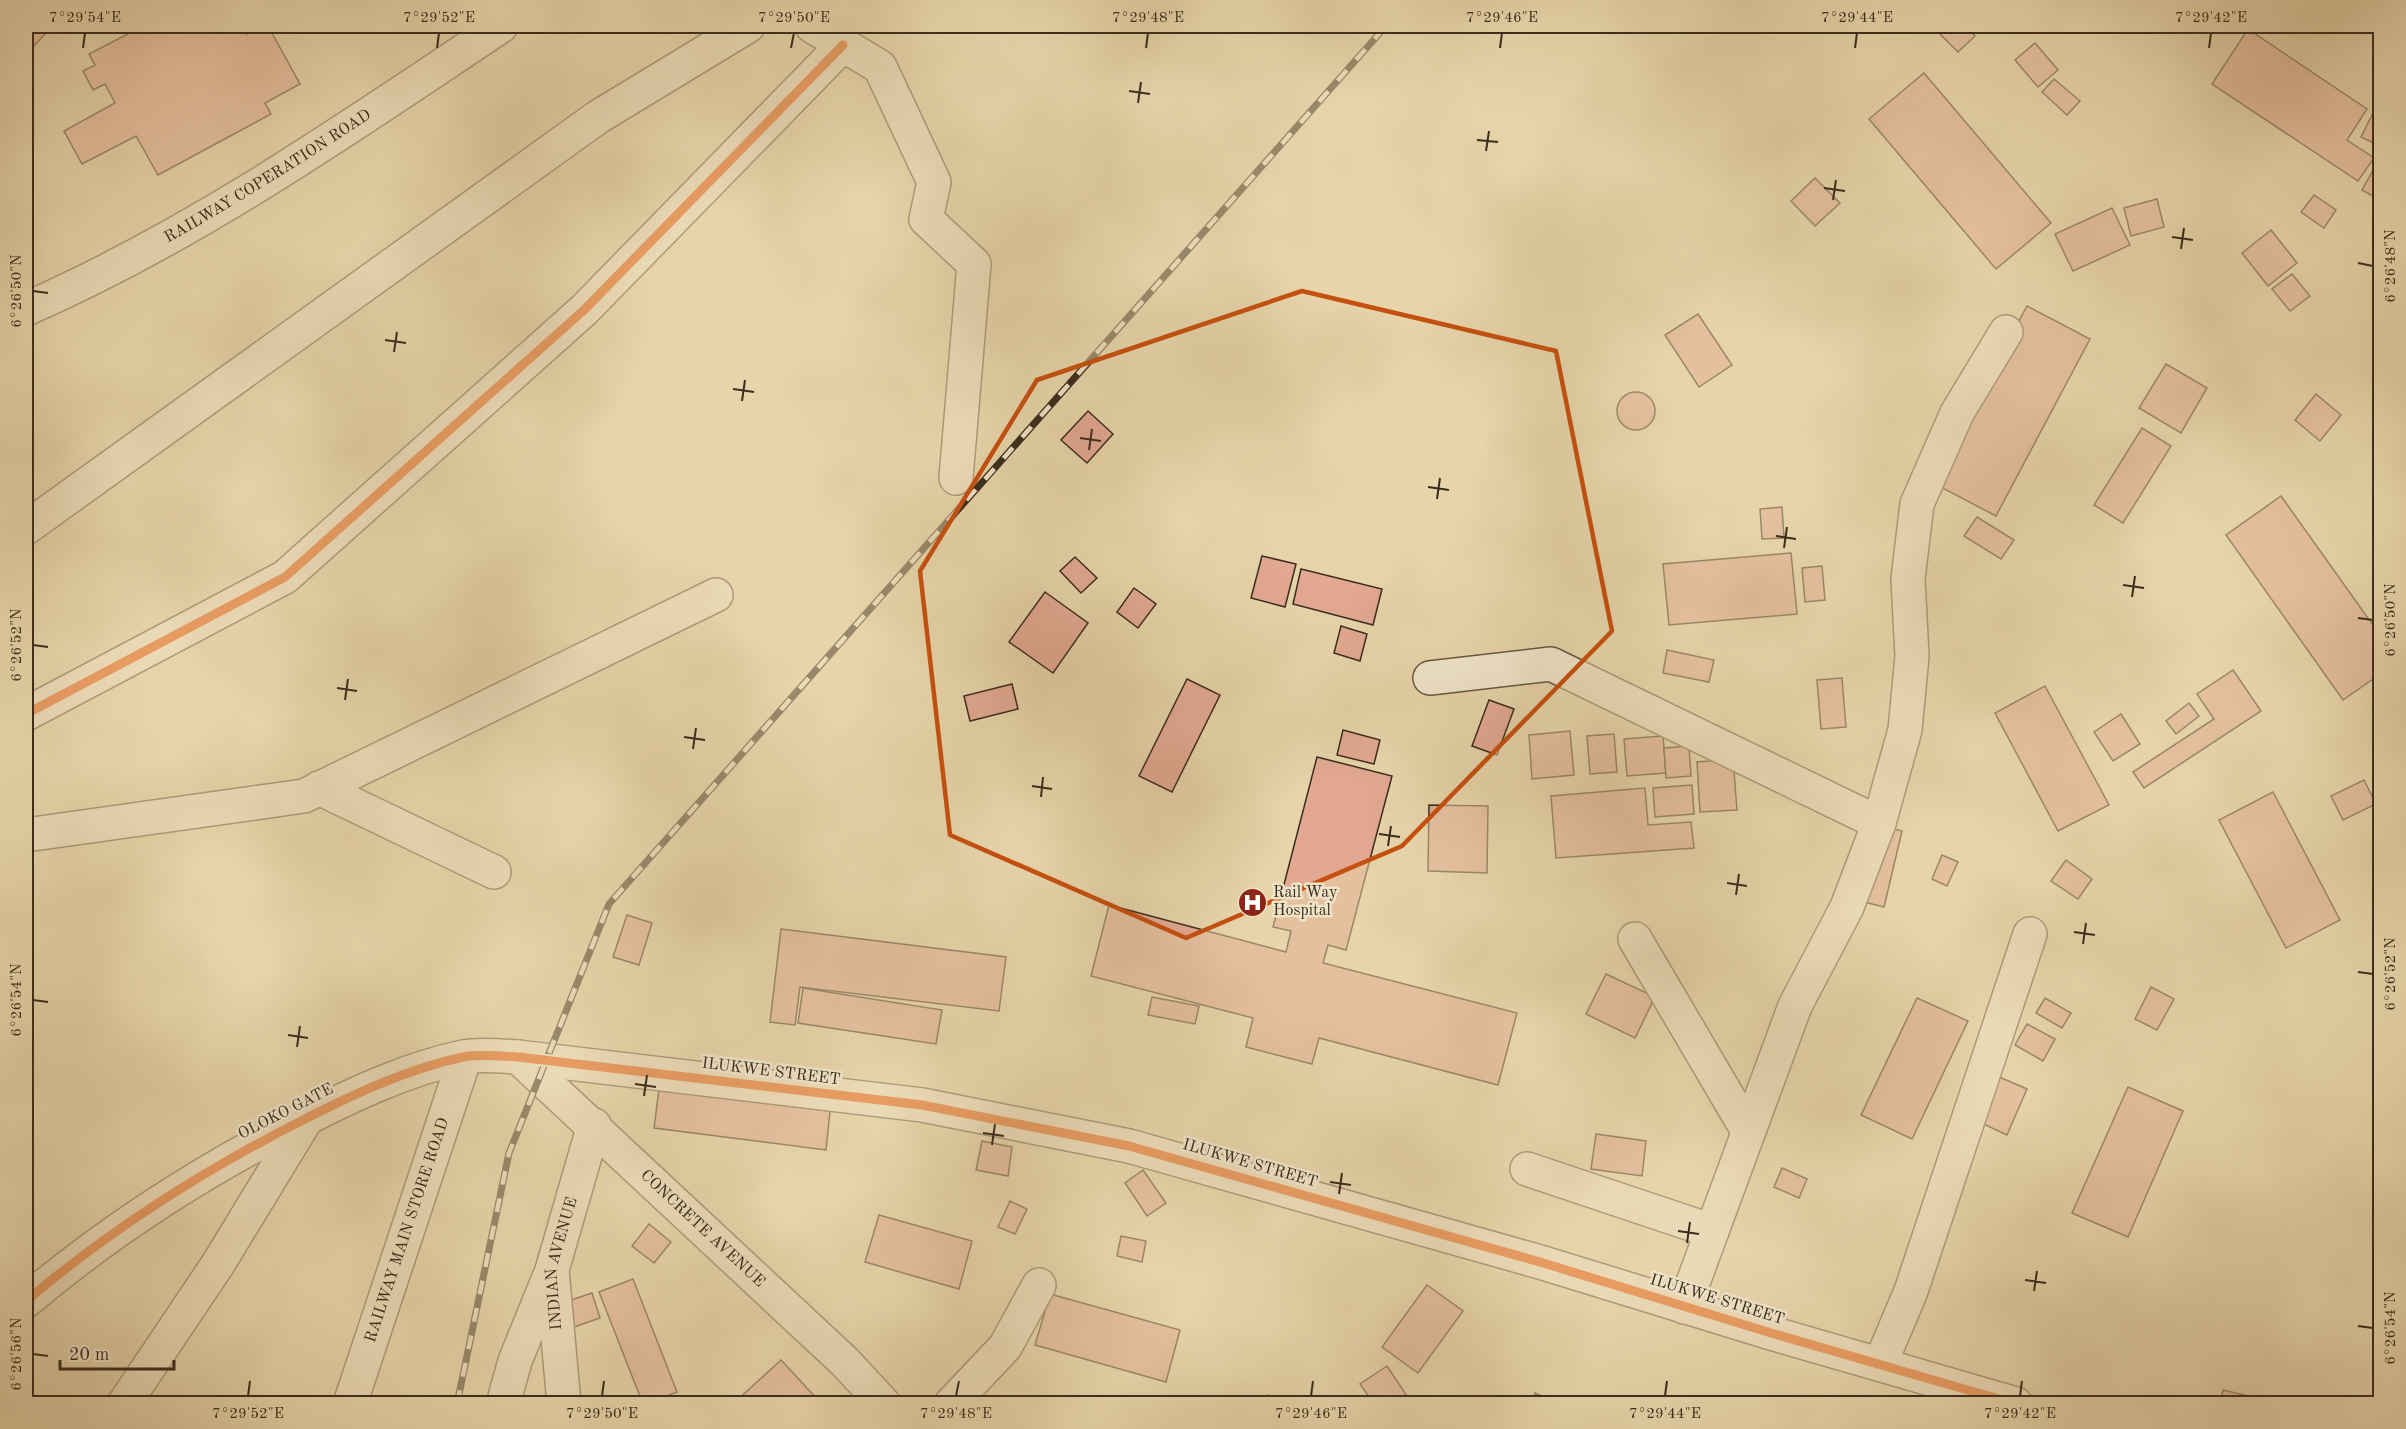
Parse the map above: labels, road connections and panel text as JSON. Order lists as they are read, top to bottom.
{
  "streets": {
    "street": [
      "RAILWAY COPERATION ROAD",
      "ILUKWE STREET",
      "OLOKO GATE",
      "CONCRETE AVENUE",
      "RAILWAY MAIN STORE ROAD",
      "INDIAN AVENUE"
    ]
  },
  "crossings": [
    ["ILUKWE STREET", "OLOKO GATE"],
    ["OLOKO GATE", "CONCRETE AVENUE"],
    ["OLOKO GATE", "RAILWAY MAIN STORE ROAD"],
    ["CONCRETE AVENUE", "INDIAN AVENUE"]
  ],
  "places": {
    "hospital": ["Rail Way Hospital"]
  },
  "scale_bar": "20 m",
  "coordinates": [
    "7°29'54\"E",
    "7°29'52\"E",
    "7°29'50\"E",
    "7°29'48\"E",
    "7°29'46\"E",
    "7°29'44\"E",
    "7°29'42\"E",
    "6°26'48\"N",
    "6°26'50\"N",
    "6°26'52\"N",
    "6°26'54\"N",
    "6°26'56\"N"
  ]
}
